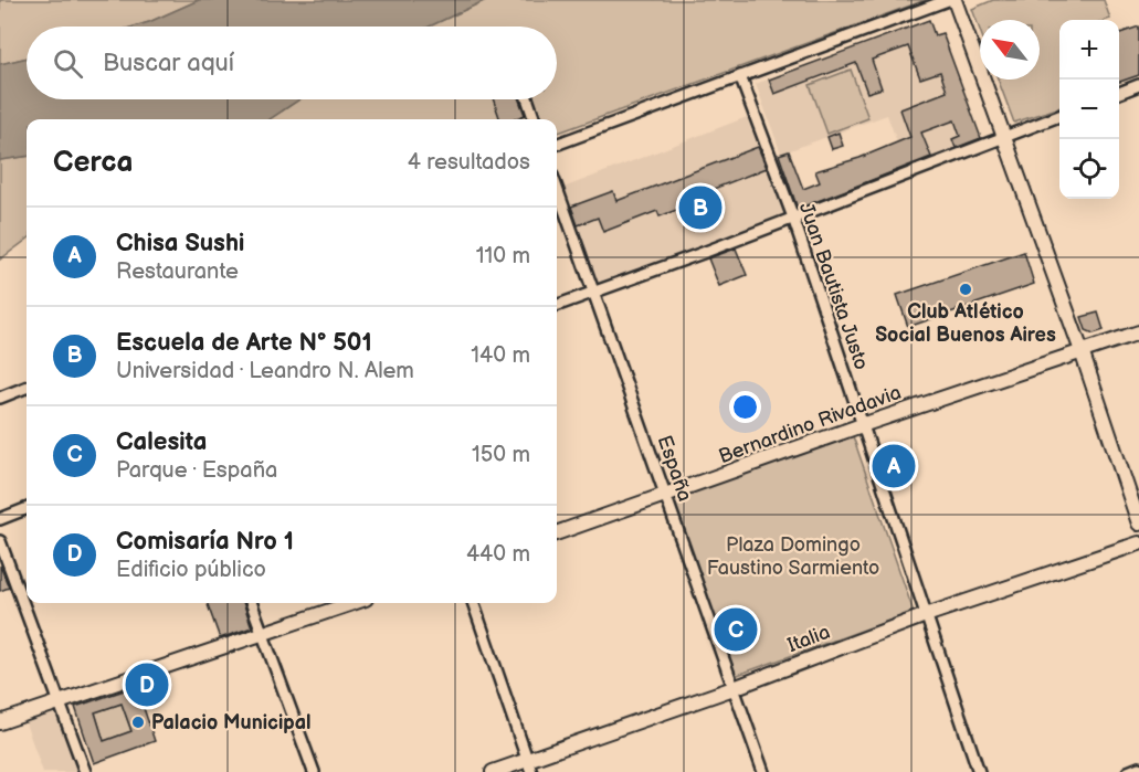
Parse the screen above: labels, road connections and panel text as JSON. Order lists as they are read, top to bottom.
{
  "streets": {
    "street": [
      "Juan Bautista Justo",
      "Bernardino Rivadavia",
      "España",
      "Italia"
    ]
  },
  "crossings": [
    ["Juan Bautista Justo", "Bernardino Rivadavia"],
    ["Juan Bautista Justo", "Italia"],
    ["Bernardino Rivadavia", "España"],
    ["España", "Italia"]
  ],
  "parks": ["Plaza Domingo Faustino Sarmiento"],
  "places": ["Club Atlético Social Buenos Aires", "Palacio Municipal"],
  "north": "top left",
  "page": {
    "map_buttons": ["+", "−"],
    "search": "Buscar aquí",
    "heading": ["Cerca", "4 resultados"],
    "pins": [
      "B",
      "A",
      "C",
      "D"
    ],
    "list": [
      {
        "mark": "A",
        "name": "Chisa Sushi",
        "note": "Restaurante",
        "value": "110 m"
      },
      {
        "mark": "B",
        "name": "Escuela de Arte N° 501",
        "note": "Universidad · Leandro N. Alem",
        "value": "140 m"
      },
      {
        "mark": "C",
        "name": "Calesita",
        "note": "Parque · España",
        "value": "150 m"
      },
      {
        "mark": "D",
        "name": "Comisaría Nro 1",
        "note": "Edificio público",
        "value": "440 m"
      }
    ]
  }
}
